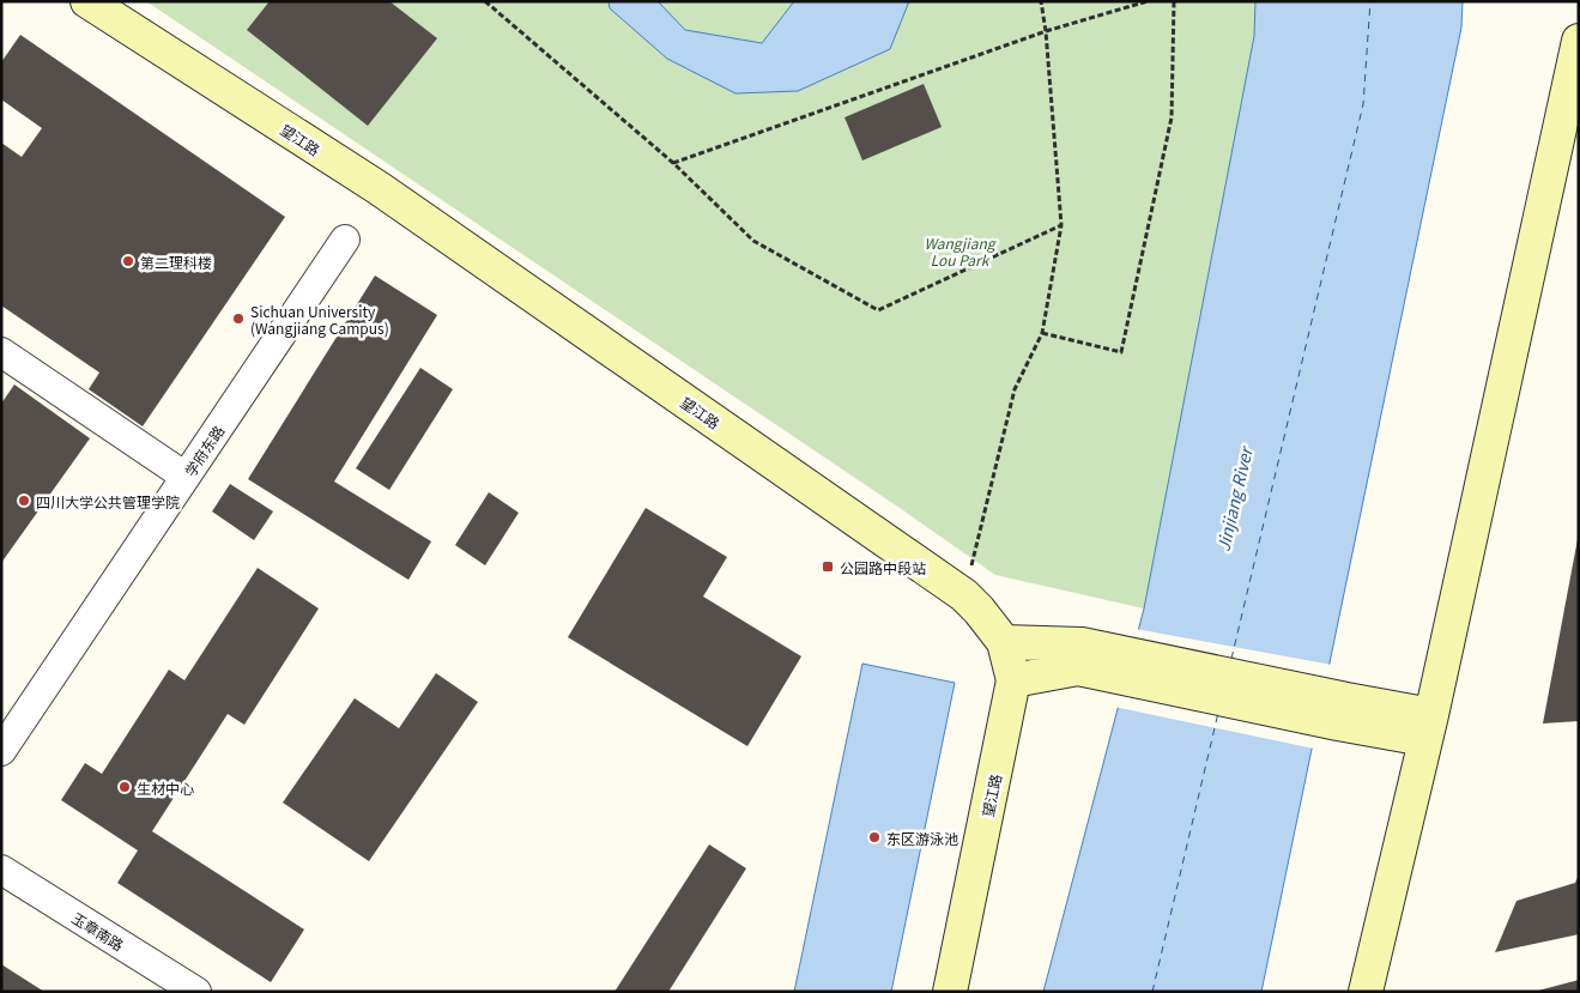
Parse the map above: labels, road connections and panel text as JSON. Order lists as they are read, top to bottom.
{
  "streets": {
    "street": ["望江路", "学府东路", "玉章南路"]
  },
  "water": ["Jinjiang River"],
  "parks": ["Wangjiang Lou Park"],
  "places": {
    "other": [
      "第二理科楼",
      "Sichuan University (Wangjiang Campus)",
      "四川大学公共管理学院",
      "生材中心",
      "东区游泳池"
    ],
    "transit": ["公园路中段站"]
  }
}
